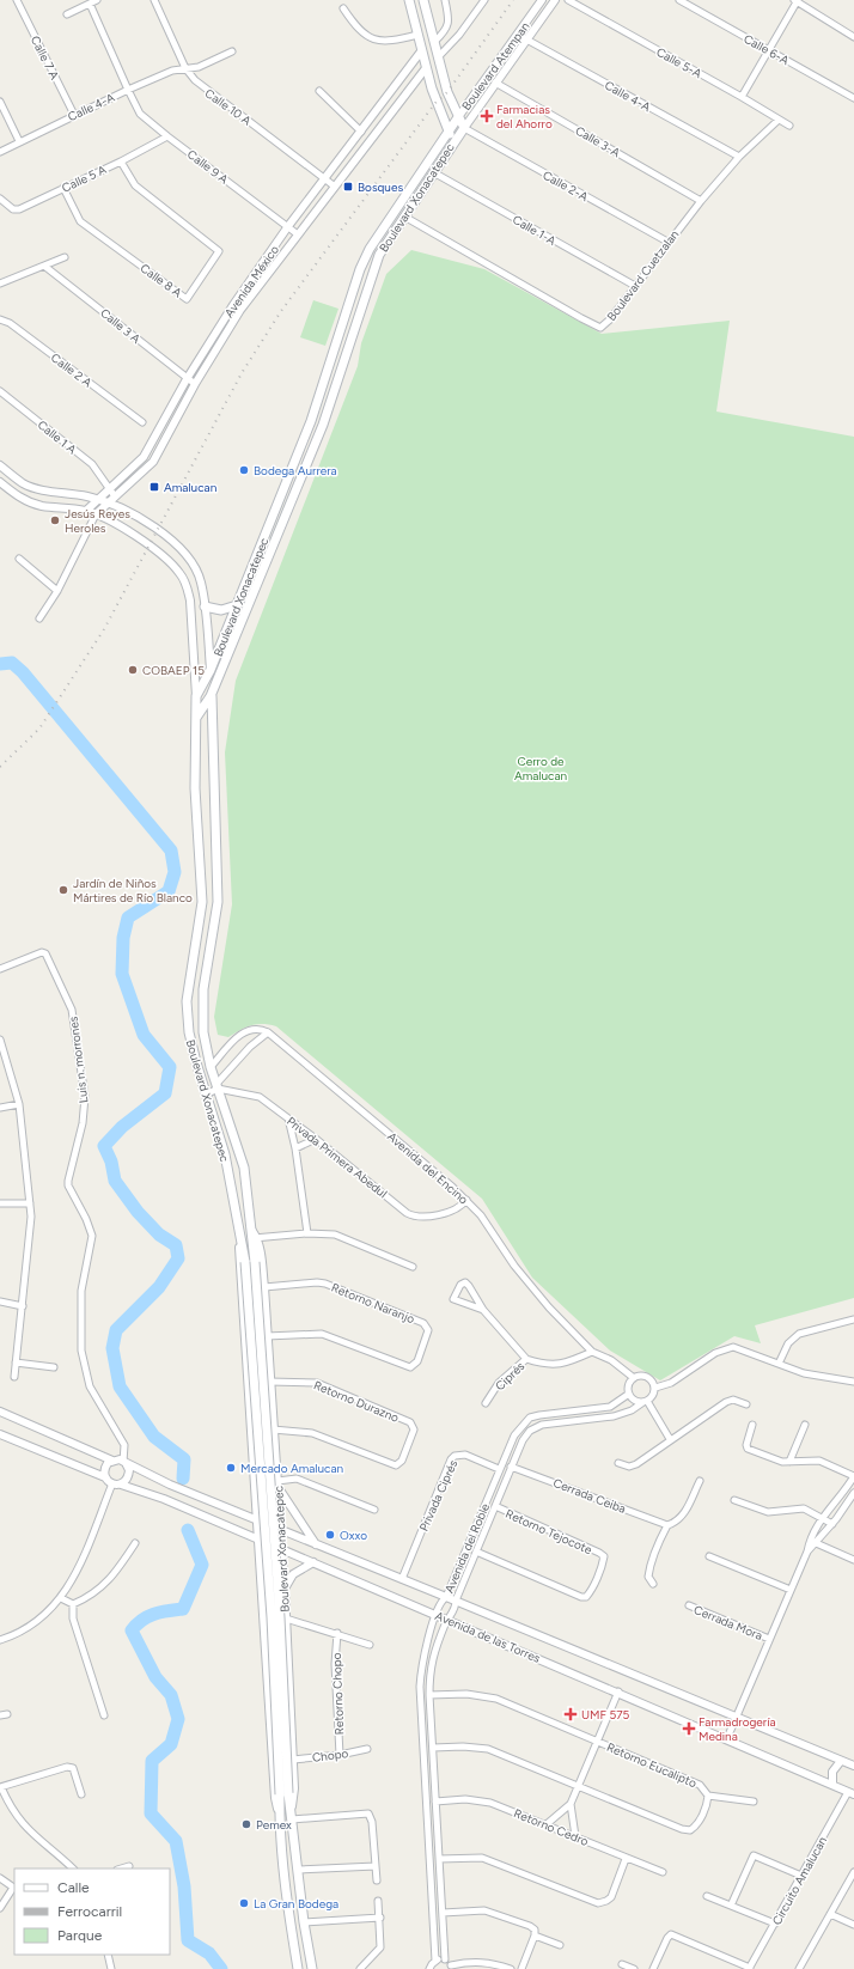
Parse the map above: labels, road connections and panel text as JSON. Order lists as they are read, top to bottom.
{
  "streets": {
    "main road": ["Boulevard Atempan", "Boulevard Xonacatepec"],
    "street": [
      "Calle 6-A",
      "Calle 7 A",
      "Calle 5-A",
      "Calle 4-A",
      "Calle 10 A",
      "Calle 3-A",
      "Calle 9 A",
      "Calle 5 A",
      "Calle 2-A",
      "Calle 1-A",
      "Boulevard Cuetzalan",
      "Calle 8 A",
      "Avenida México",
      "Calle 3 A",
      "Calle 2 A",
      "Calle 1 A",
      "Luis n. morrones",
      "Privada Primera Abedul",
      "Avenida del Encino",
      "Retorno Naranjo",
      "Ciprés",
      "Retorno Durazno",
      "Privada Ciprés",
      "Cerrada Ceiba",
      "Retorno Tejocote",
      "Avenida del Roble",
      "Cerrada Mora",
      "Avenida de las Torres",
      "Retorno Chopo",
      "Chopo",
      "Retorno Eucalipto",
      "Retorno Cedro",
      "Circuito Amalucan"
    ]
  },
  "crossings": [
    ["Calle 7 A", "Calle 4-A"],
    ["Calle 5-A", "Boulevard Cuetzalan"],
    ["Boulevard Atempan", "Calle 4-A"],
    ["Boulevard Atempan", "Calle 3-A"],
    ["Boulevard Atempan", "Calle 2-A"],
    ["Boulevard Atempan", "Boulevard Xonacatepec"],
    ["Calle 4-A", "Calle 10 A"],
    ["Calle 4-A", "Calle 9 A"],
    ["Calle 4-A", "Boulevard Cuetzalan"],
    ["Calle 10 A", "Avenida México"],
    ["Calle 3-A", "Boulevard Cuetzalan"],
    ["Calle 9 A", "Calle 5 A"],
    ["Calle 9 A", "Avenida México"],
    ["Calle 5 A", "Calle 8 A"],
    ["Calle 2-A", "Boulevard Cuetzalan"],
    ["Boulevard Xonacatepec", "Calle 1-A"],
    ["Boulevard Xonacatepec", "Boulevard Cuetzalan"],
    ["Boulevard Xonacatepec", "Avenida México"],
    ["Boulevard Xonacatepec", "Privada Primera Abedul"],
    ["Boulevard Xonacatepec", "Retorno Naranjo"],
    ["Boulevard Xonacatepec", "Retorno Durazno"],
    ["Boulevard Xonacatepec", "Avenida de las Torres"],
    ["Boulevard Xonacatepec", "Retorno Chopo"],
    ["Boulevard Xonacatepec", "Chopo"],
    ["Calle 1-A", "Boulevard Cuetzalan"],
    ["Avenida México", "Calle 3 A"],
    ["Avenida México", "Calle 1 A"],
    ["Luis n. morrones", "Avenida de las Torres"],
    ["Privada Primera Abedul", "Avenida del Encino"],
    ["Avenida del Encino", "Ciprés"],
    ["Avenida del Encino", "Avenida del Roble"],
    ["Privada Ciprés", "Avenida del Roble"],
    ["Privada Ciprés", "Avenida de las Torres"],
    ["Cerrada Ceiba", "Avenida del Roble"],
    ["Retorno Tejocote", "Avenida del Roble"],
    ["Avenida del Roble", "Avenida de las Torres"],
    ["Avenida del Roble", "Retorno Eucalipto"],
    ["Avenida del Roble", "Retorno Cedro"],
    ["Avenida de las Torres", "Circuito Amalucan"],
    ["Retorno Chopo", "Chopo"]
  ],
  "parks": ["Cerro de Amalucan"],
  "places": {
    "health": ["Farmacias del Ahorro", "UMF 575", "Farmadrogería Medina"],
    "transit": ["Bosques", "Amalucan"],
    "other": [
      "Bodega Aurrera",
      "Jesús Reyes Heroles",
      "COBAEP 15",
      "Jardín de Niños Mártires de Río Blanco",
      "Mercado Amalucan",
      "Oxxo",
      "Pemex",
      "La Gran Bodega"
    ]
  },
  "legend": ["Calle", "Ferrocarril", "Parque"]
}
